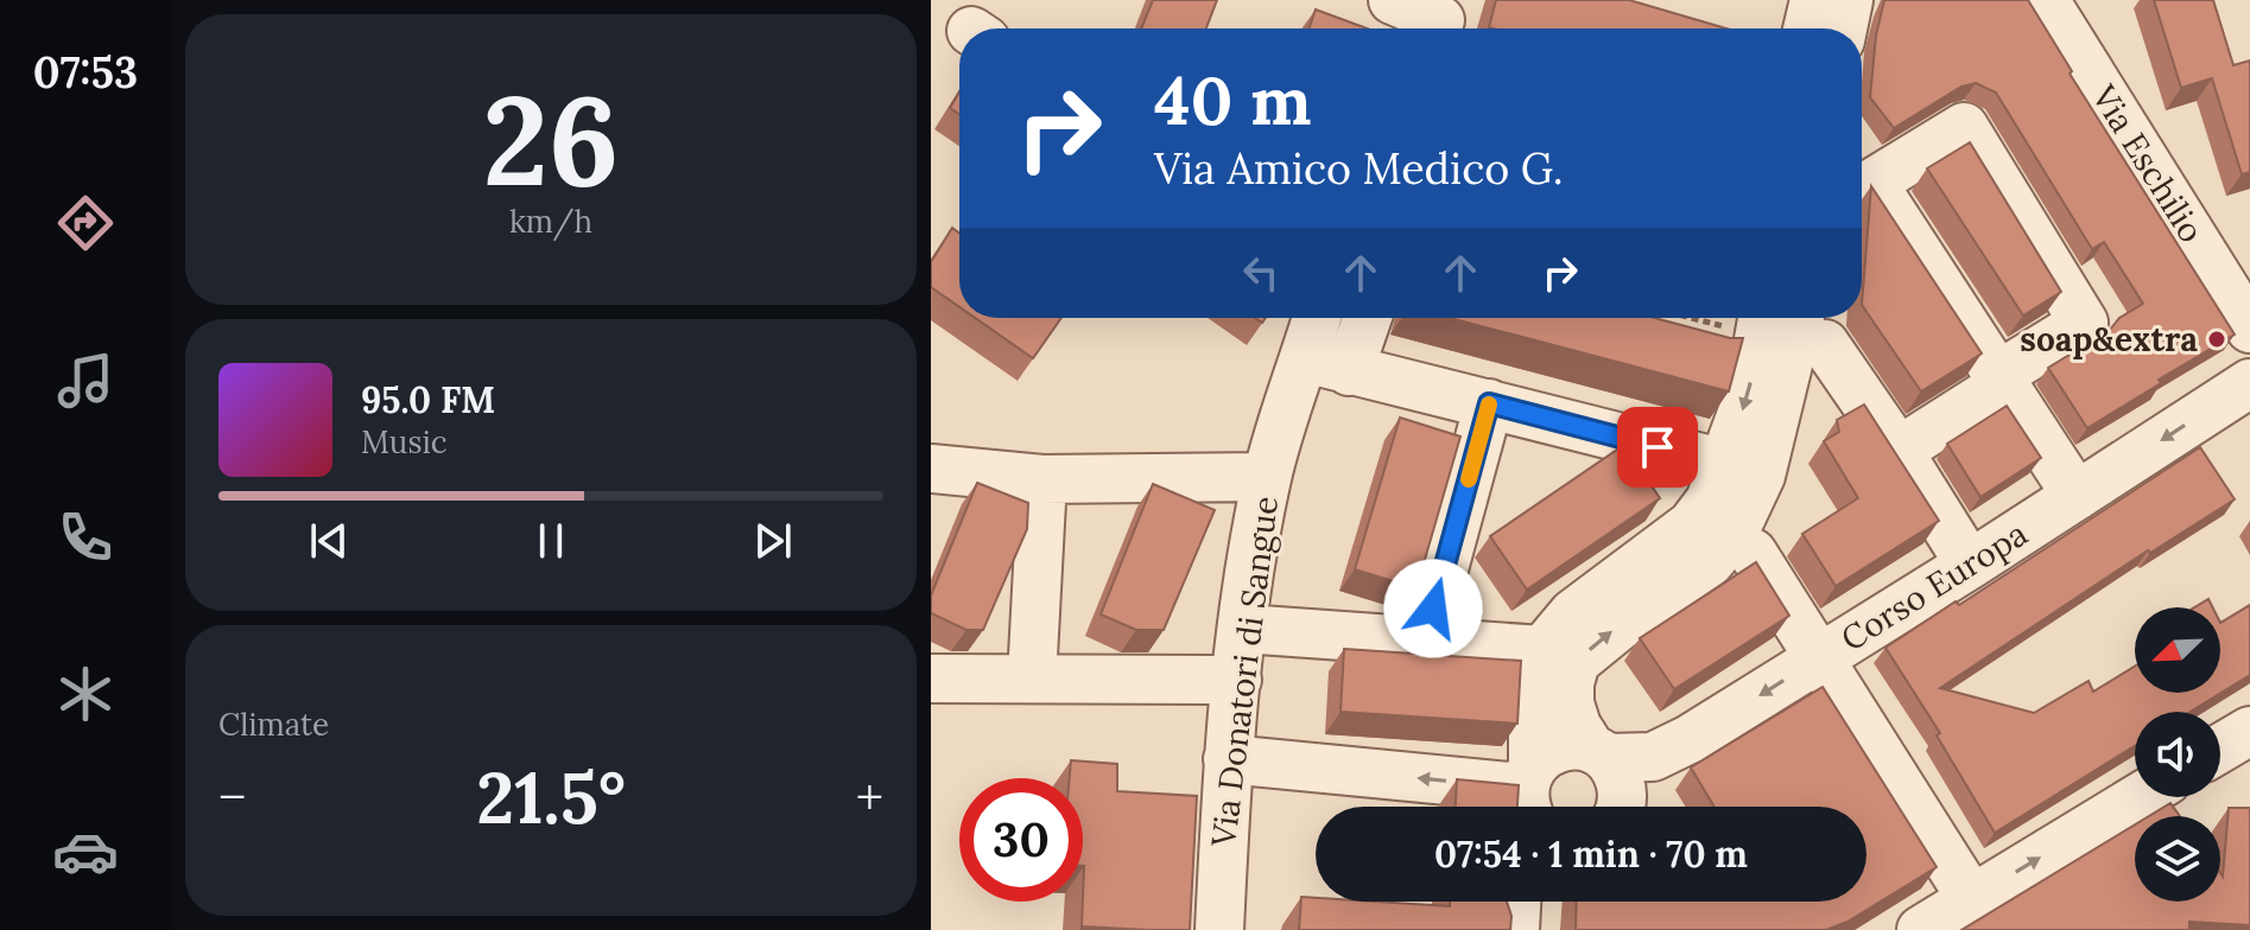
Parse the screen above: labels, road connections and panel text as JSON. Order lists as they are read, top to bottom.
{
  "streets": {
    "street": ["Via Eschilio", "Corso Europa", "Via Donatori di Sangue"]
  },
  "places": ["soap&extra"],
  "north": "bottom left",
  "page": {
    "tabs": "07:53",
    "tile": [
      ["26", "km/h"],
      "Climate"
    ],
    "turn": ["40 m", "Via Amico Medico G."],
    "song": ["95.0 FM", "Music"],
    "heat": ["−", "21.5°", "+"],
    "limit": "30",
    "trip": "07:54 · 1 min · 70 m"
  }
}
